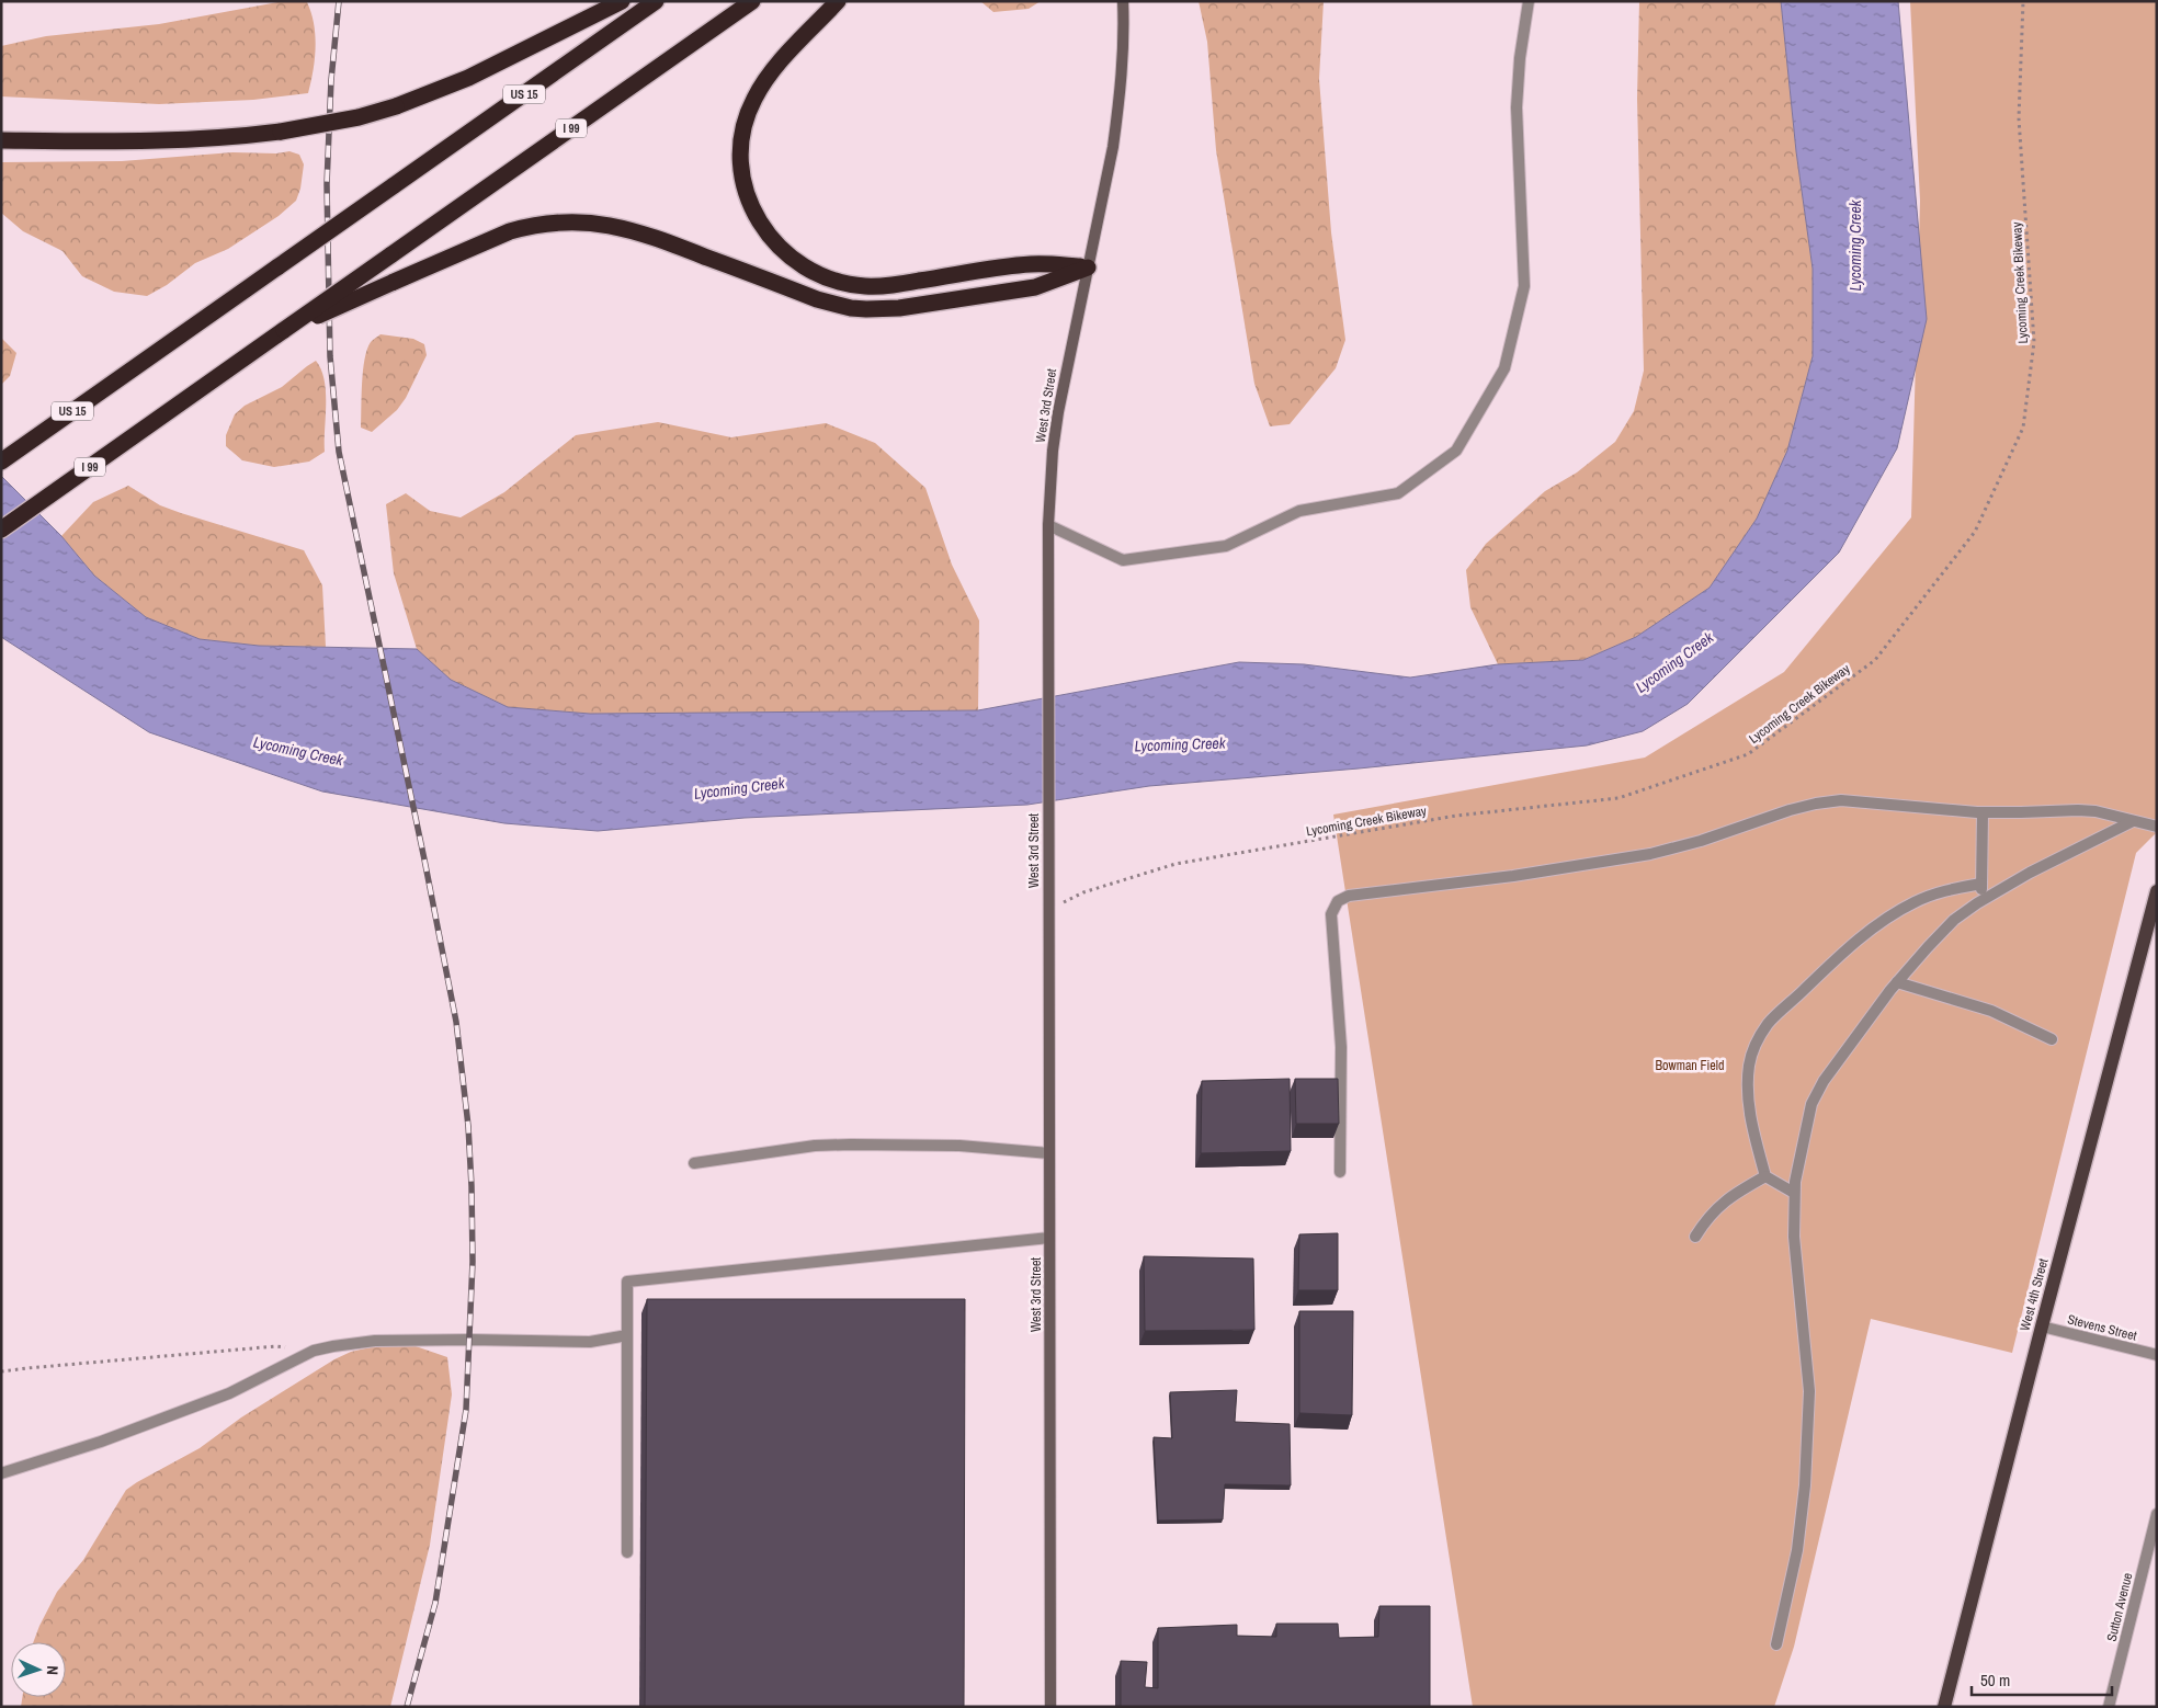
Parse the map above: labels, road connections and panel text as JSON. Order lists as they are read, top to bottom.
{
  "streets": {
    "highway": ["US 15", "I 99"],
    "main road": ["West 3rd Street", "West 4th Street"],
    "street": ["Stevens Street", "Sutton Avenue"],
    "path": ["Lycoming Creek Bikeway"]
  },
  "crossings": [
    ["Lycoming Creek Bikeway", "West 3rd Street"],
    ["West 4th Street", "Stevens Street"]
  ],
  "water": ["Lycoming Creek"],
  "parks": ["Bowman Field"],
  "scale_bar": "50 m",
  "north": "right"
}
